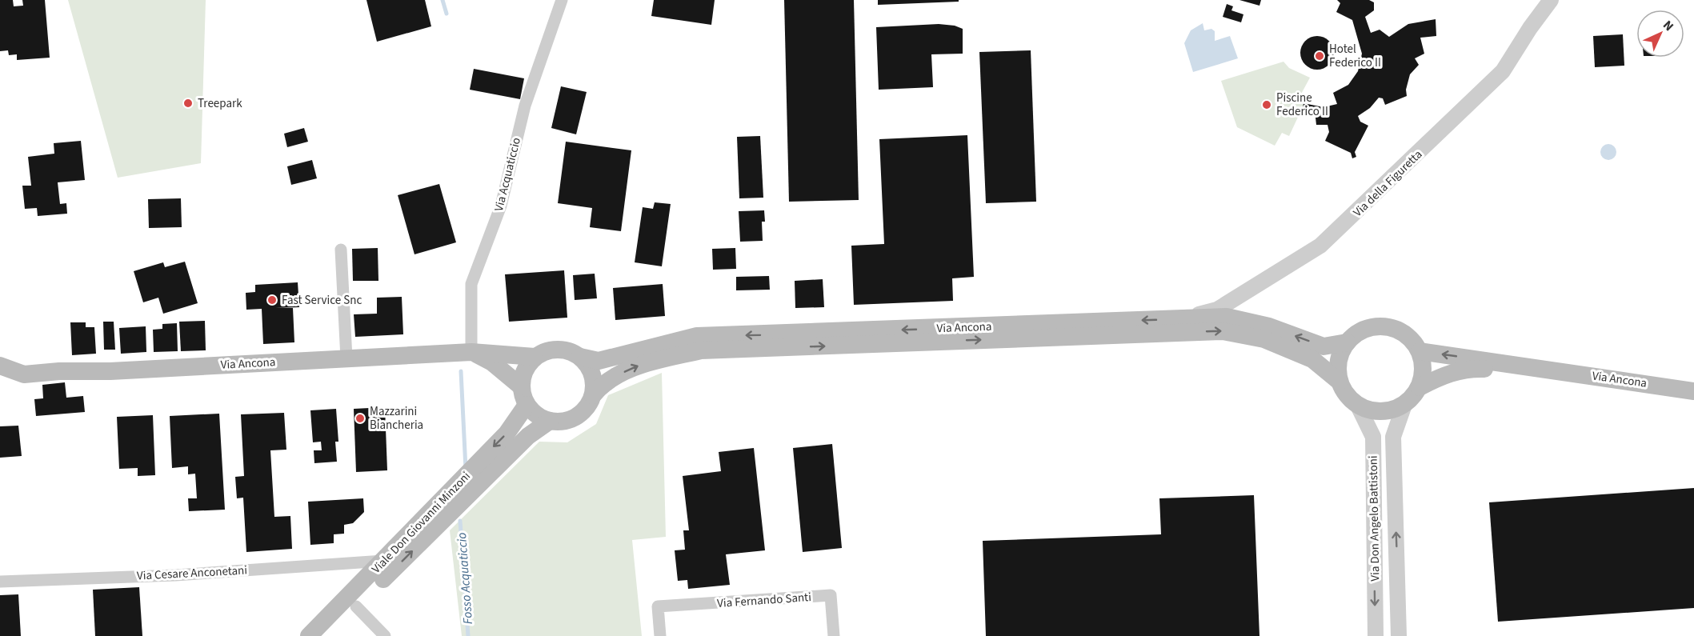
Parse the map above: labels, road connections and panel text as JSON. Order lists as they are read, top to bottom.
{
  "streets": {
    "main road": ["Via Ancona", "Viale Don Giovanni Minzoni"],
    "street": [
      "Via Acquaticcio",
      "Via della Figuretta",
      "Via Don Angelo Battistoni",
      "Via Cesare Anconetani",
      "Via Fernando Santi"
    ]
  },
  "crossings": [
    ["Via Acquaticcio", "Via Ancona"],
    ["Via della Figuretta", "Via Ancona"],
    ["Via Ancona", "Via Don Angelo Battistoni"],
    ["Via Ancona", "Viale Don Giovanni Minzoni"],
    ["Viale Don Giovanni Minzoni", "Via Cesare Anconetani"]
  ],
  "water": ["Fosso Acquaticcio"],
  "places": [
    "Hotel Federico II",
    "Treepark",
    "Piscine Federico II",
    "Fast Service Snc",
    "Mazzarini Biancheria"
  ],
  "north": "top right"
}
